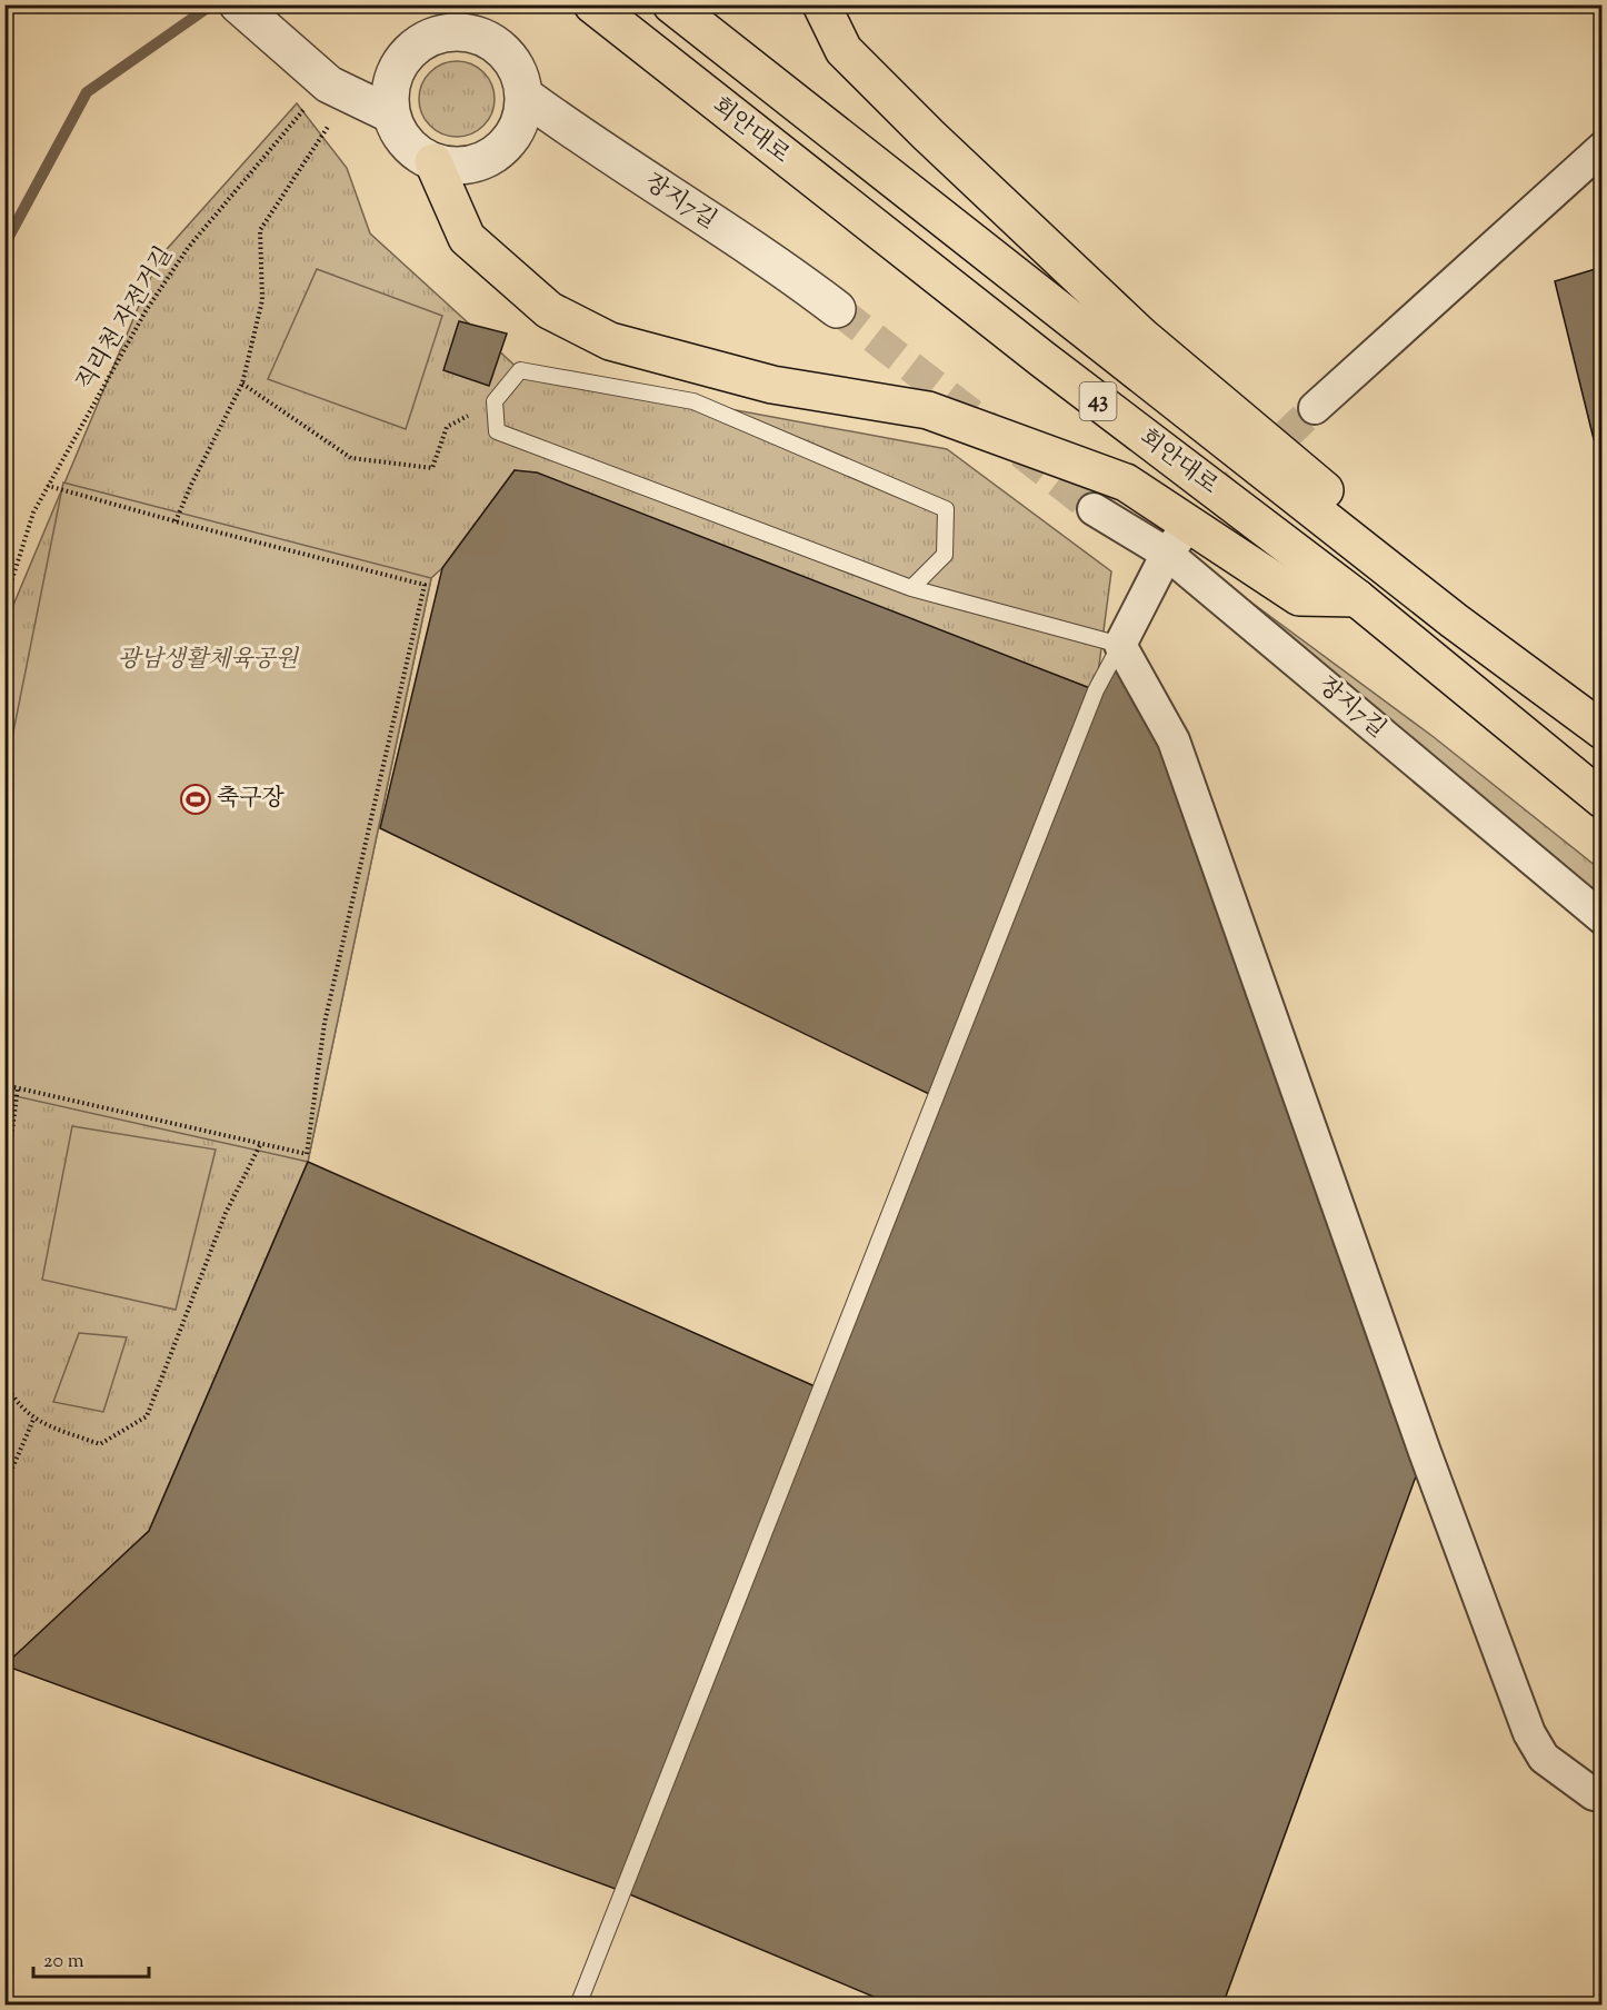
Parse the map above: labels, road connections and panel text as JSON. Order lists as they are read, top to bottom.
{
  "streets": {
    "highway": ["회안대로", "43"],
    "street": ["장지7길"],
    "path": ["직리천 자전거길"]
  },
  "parks": ["광남생활체육공원"],
  "places": {
    "sports": ["축구장"]
  },
  "scale_bar": "20 m"
}
